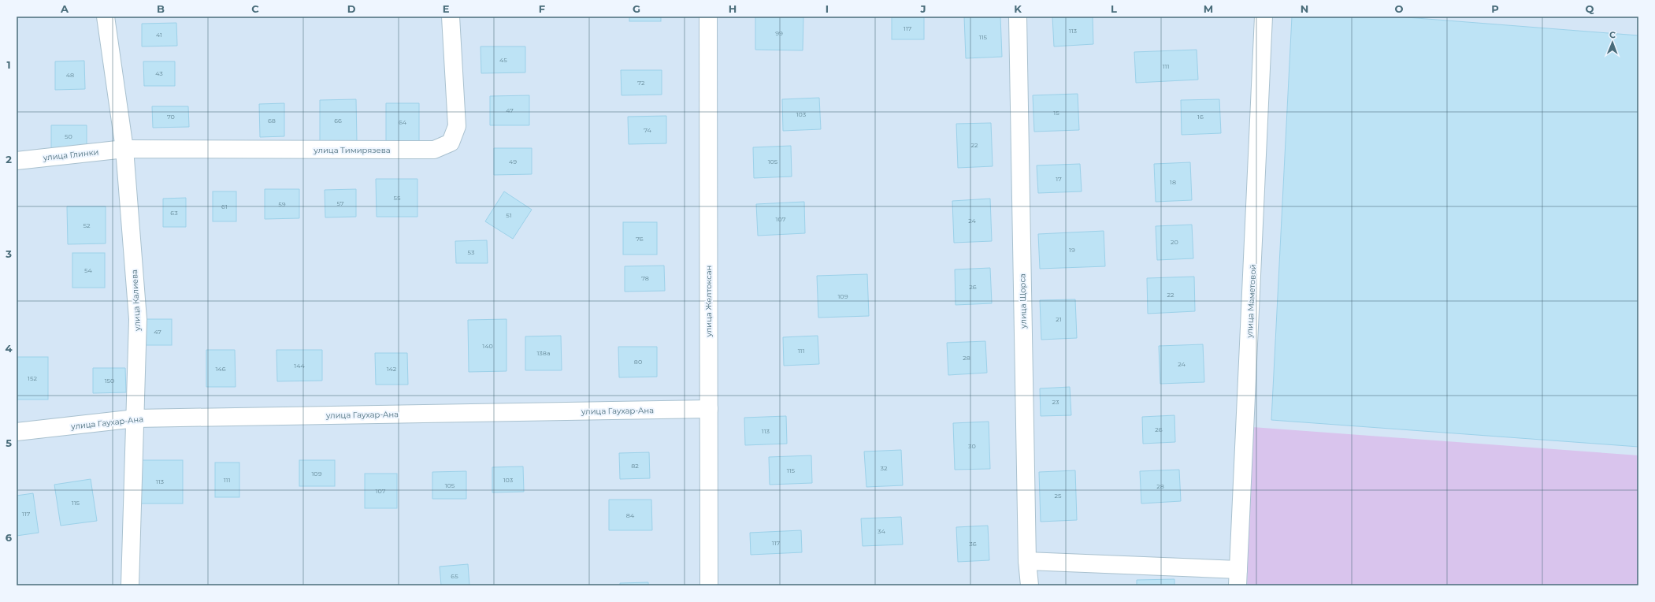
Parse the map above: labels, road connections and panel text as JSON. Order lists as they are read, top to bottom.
{
  "streets": {
    "street": [
      "улица Тимирязева",
      "улица Глинки",
      "улица Калиева",
      "улица Желтоксан",
      "улица Щорса",
      "улица Маметовой",
      "улица Гаухар-Ана"
    ]
  },
  "crossings": [
    ["улица Тимирязева", "улица Глинки"],
    ["улица Тимирязева", "улица Калиева"],
    ["улица Глинки", "улица Калиева"],
    ["улица Калиева", "улица Гаухар-Ана"],
    ["улица Желтоксан", "улица Гаухар-Ана"]
  ],
  "house_numbers": [
    "117",
    "113",
    "99",
    "41",
    "115",
    "45",
    "111",
    "43",
    "48",
    "72",
    "47",
    "15",
    "103",
    "70",
    "16",
    "68",
    "66",
    "64",
    "74",
    "50",
    "22",
    "49",
    "105",
    "17",
    "18",
    "55",
    "57",
    "59",
    "61",
    "63",
    "51",
    "107",
    "24",
    "52",
    "76",
    "20",
    "19",
    "53",
    "54",
    "78",
    "26",
    "22",
    "109",
    "21",
    "47",
    "140",
    "111",
    "138а",
    "28",
    "80",
    "24",
    "144",
    "146",
    "142",
    "152",
    "150",
    "23",
    "26",
    "113",
    "30",
    "82",
    "32",
    "115",
    "109",
    "111",
    "103",
    "113",
    "105",
    "28",
    "107",
    "25",
    "115",
    "117",
    "84",
    "34",
    "117",
    "36",
    "65"
  ],
  "north": "top",
  "grid": {
    "columns": [
      "A",
      "B",
      "C",
      "D",
      "E",
      "F",
      "G",
      "H",
      "I",
      "J",
      "K",
      "L",
      "M",
      "N",
      "O",
      "P",
      "Q"
    ],
    "rows": [
      "1",
      "2",
      "3",
      "4",
      "5",
      "6"
    ]
  }
}
